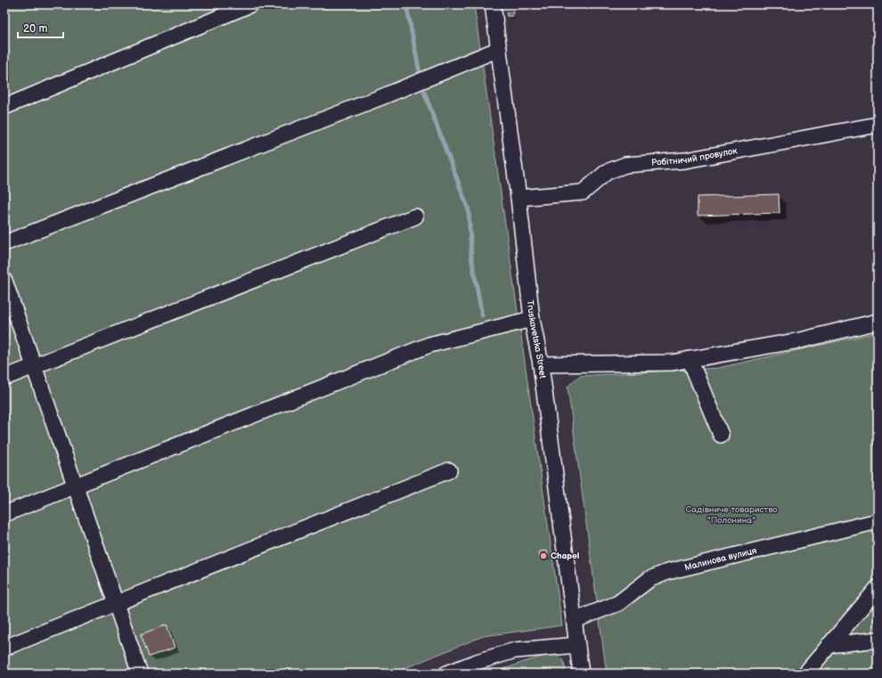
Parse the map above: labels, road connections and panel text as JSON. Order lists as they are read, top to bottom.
{
  "streets": {
    "street": ["Робітничий провулок", "Truskavetska Street", "Малинова вулиця"]
  },
  "crossings": [
    ["Робітничий провулок", "Truskavetska Street"],
    ["Truskavetska Street", "Малинова вулиця"]
  ],
  "parks": ["Садівниче товариство \"Полонина\""],
  "places": ["Chapel"],
  "scale_bar": "20 m"
}
